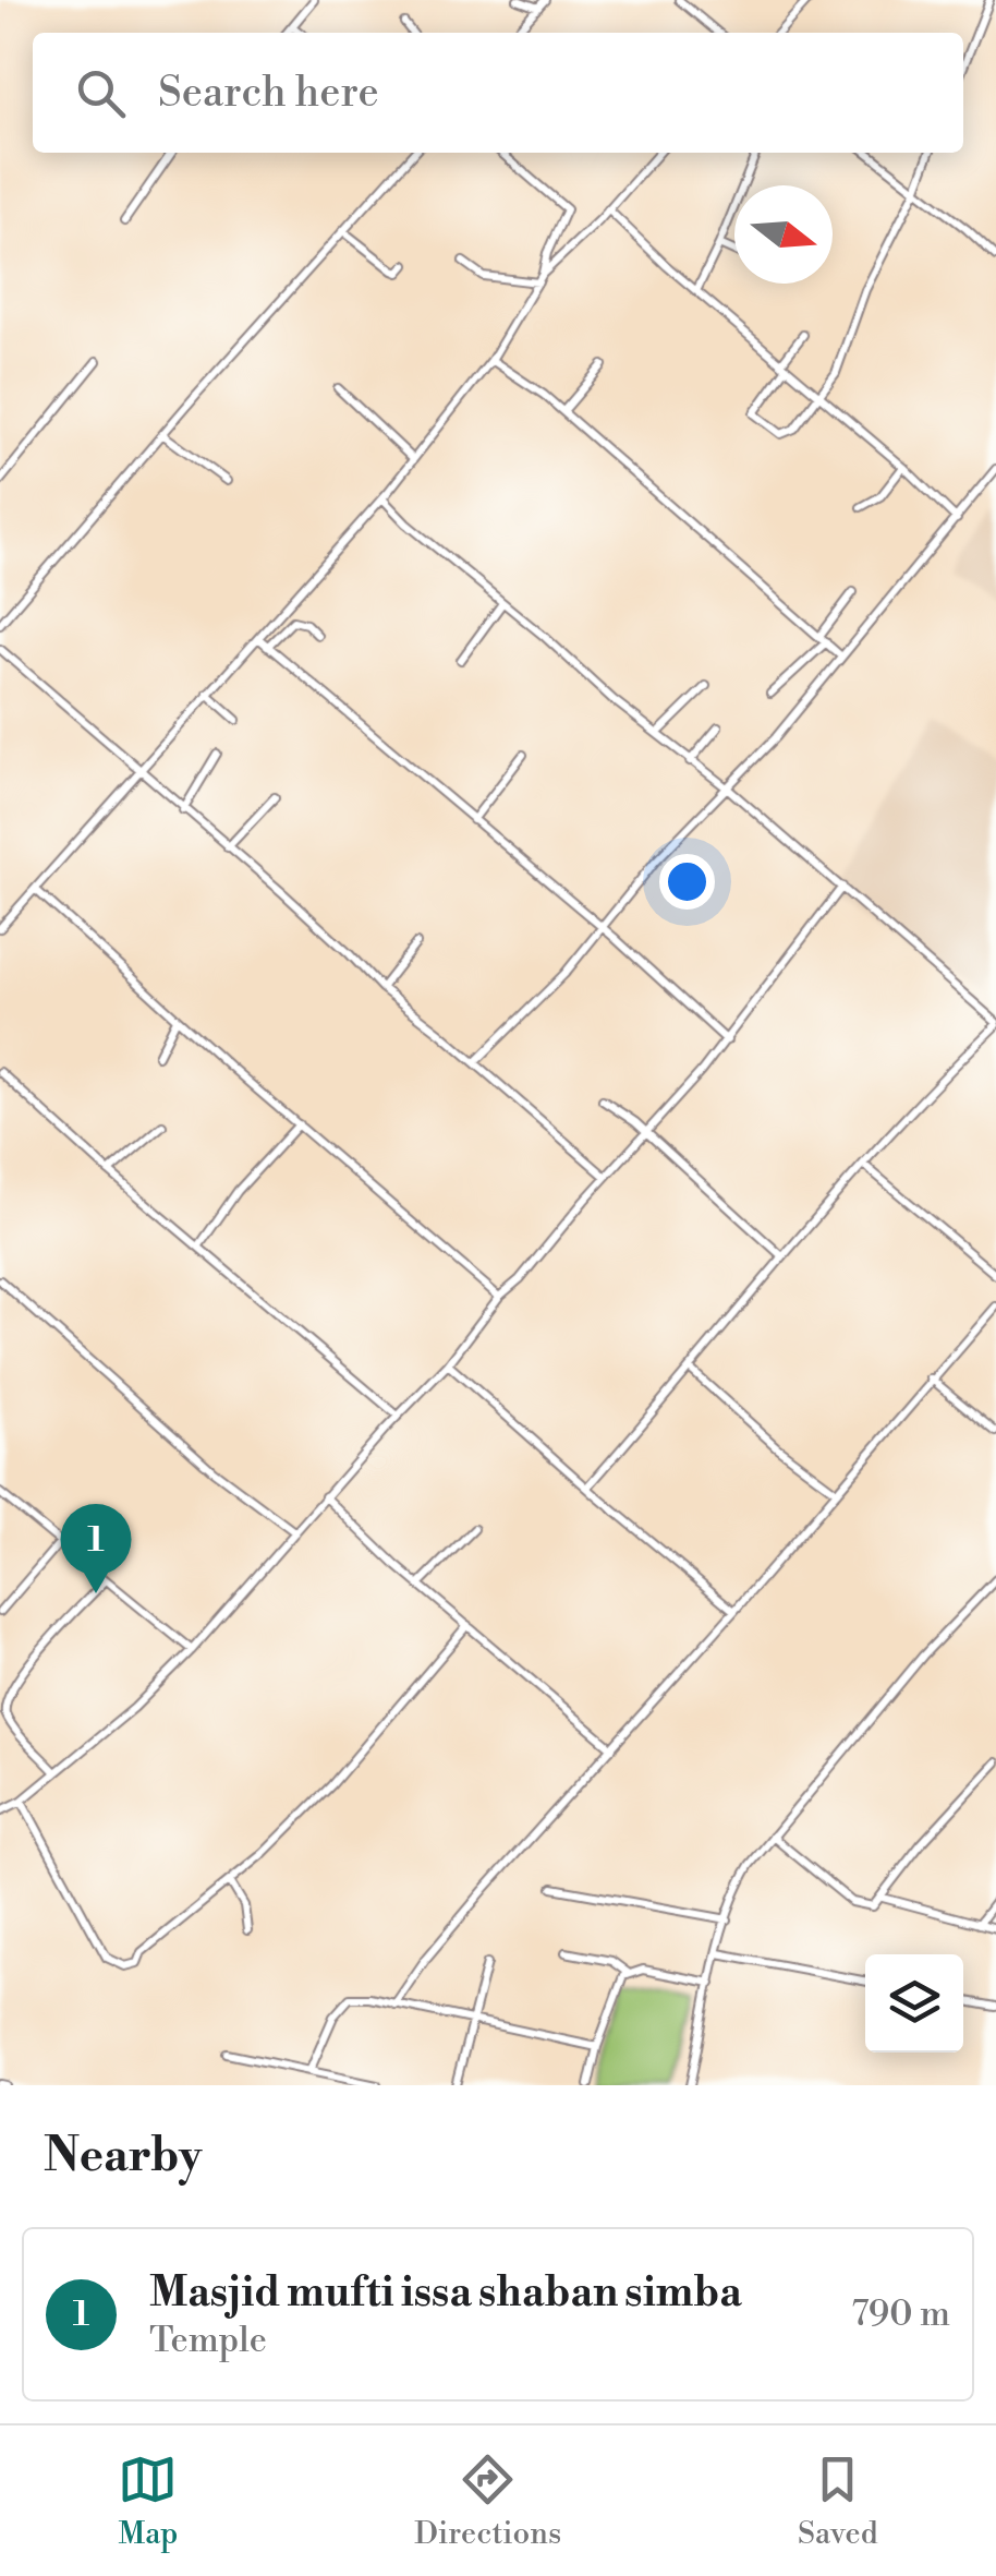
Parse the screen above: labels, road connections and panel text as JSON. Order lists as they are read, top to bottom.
{
  "north": "right",
  "page": {
    "search": "Search here",
    "pins": "1",
    "heading": "Nearby",
    "list": [
      {
        "mark": "1",
        "name": "Masjid mufti issa shaban simba",
        "note": "Temple",
        "value": "790 m"
      }
    ],
    "nav": ["Map", "Directions", "Saved"]
  }
}
